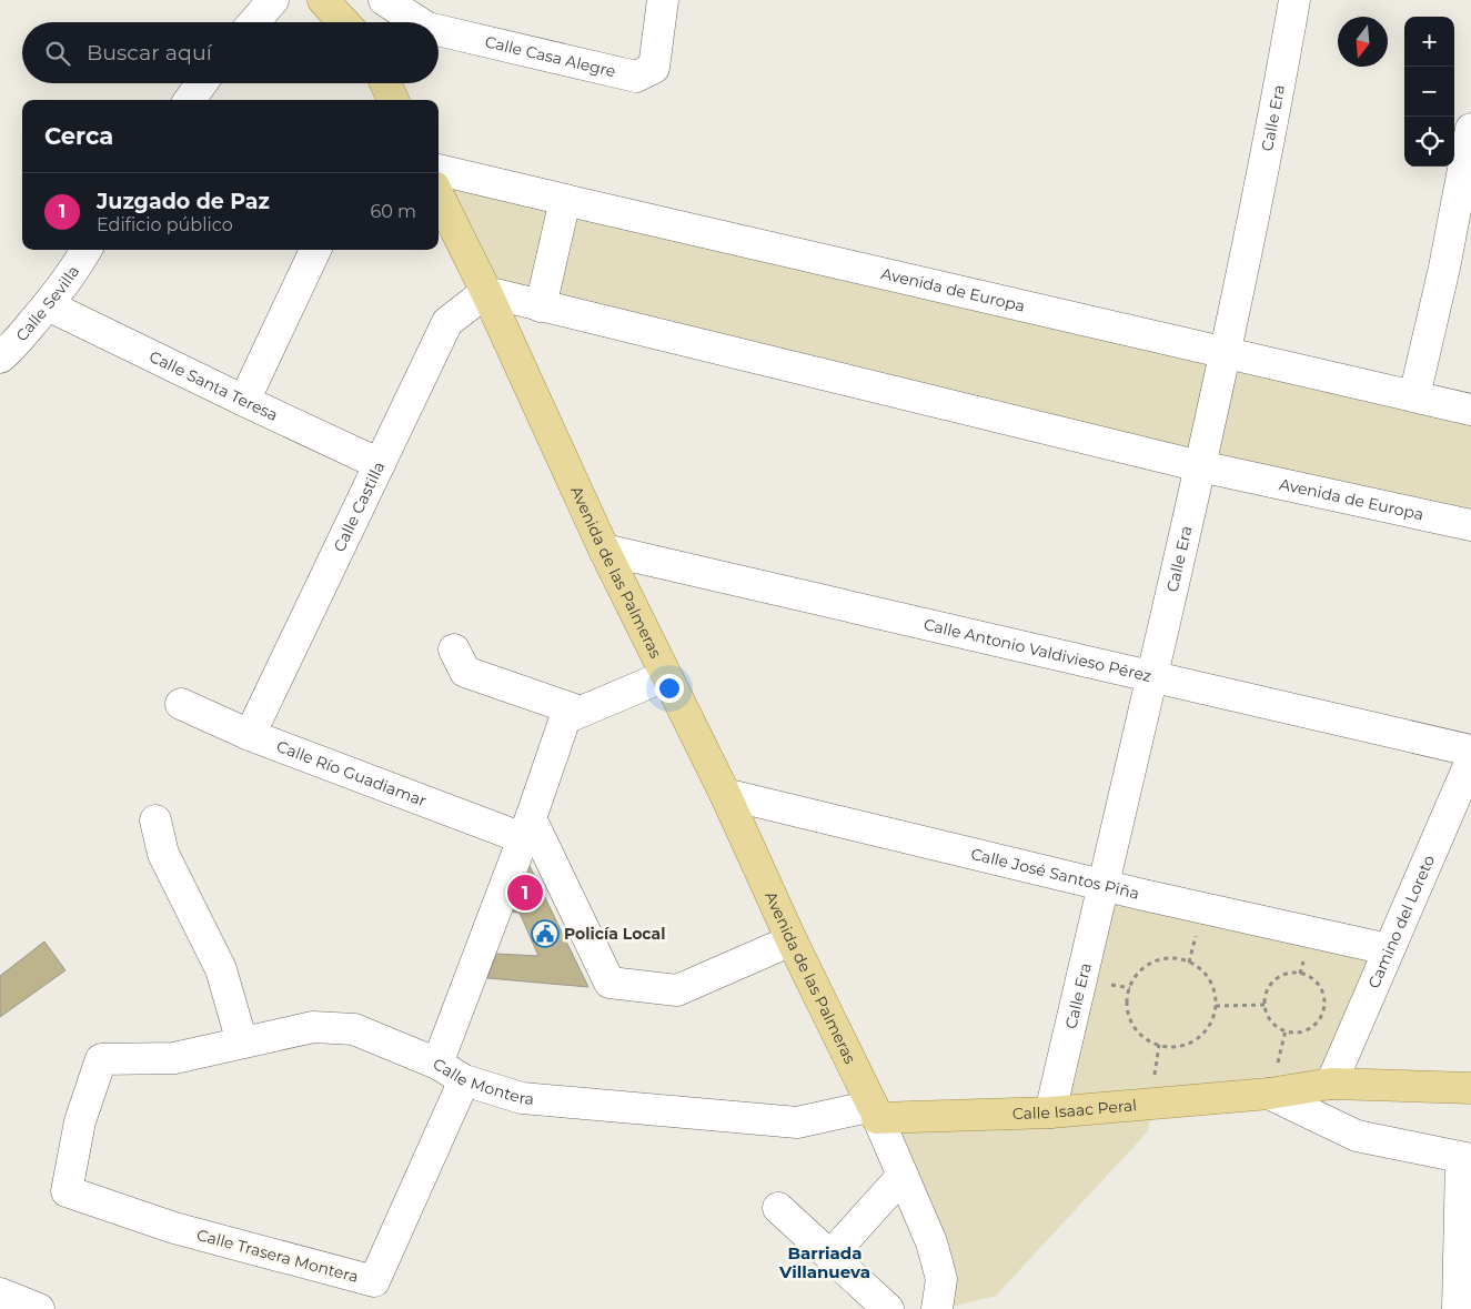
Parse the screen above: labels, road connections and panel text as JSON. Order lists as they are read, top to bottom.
{
  "streets": {
    "main road": ["Avenida de las Palmeras", "Calle Isaac Peral"],
    "street": [
      "Calle Casa Alegre",
      "Calle Era",
      "Avenida de Europa",
      "Calle Sevilla",
      "Calle Santa Teresa",
      "Calle Castilla",
      "Calle Antonio Valdivieso Pérez",
      "Calle Río Guadiamar",
      "Calle José Santos Piña",
      "Camino del Loreto",
      "Calle Montera",
      "Calle Trasera Montera"
    ]
  },
  "crossings": [
    ["Calle Era", "Avenida de Europa"],
    ["Calle Era", "Calle Antonio Valdivieso Pérez"],
    ["Calle Era", "Calle José Santos Piña"],
    ["Calle Era", "Calle Isaac Peral"],
    ["Avenida de Europa", "Calle Castilla"],
    ["Avenida de Europa", "Avenida de las Palmeras"],
    ["Calle Sevilla", "Calle Santa Teresa"],
    ["Calle Santa Teresa", "Calle Castilla"],
    ["Calle Castilla", "Avenida de las Palmeras"],
    ["Calle Castilla", "Calle Río Guadiamar"],
    ["Avenida de las Palmeras", "Calle Antonio Valdivieso Pérez"],
    ["Avenida de las Palmeras", "Calle José Santos Piña"],
    ["Avenida de las Palmeras", "Calle Montera"],
    ["Avenida de las Palmeras", "Calle Isaac Peral"],
    ["Calle José Santos Piña", "Camino del Loreto"],
    ["Camino del Loreto", "Calle Isaac Peral"],
    ["Calle Montera", "Calle Isaac Peral"],
    ["Calle Montera", "Calle Trasera Montera"]
  ],
  "districts": ["Barriada Villanueva"],
  "places": {
    "public building": ["Policía Local"]
  },
  "north": "bottom",
  "page": {
    "map_buttons": ["+", "−"],
    "search": "Buscar aquí",
    "heading": "Cerca",
    "list": [
      {
        "mark": "1",
        "name": "Juzgado de Paz",
        "note": "Edificio público",
        "value": "60 m"
      }
    ],
    "pins": "1"
  }
}
